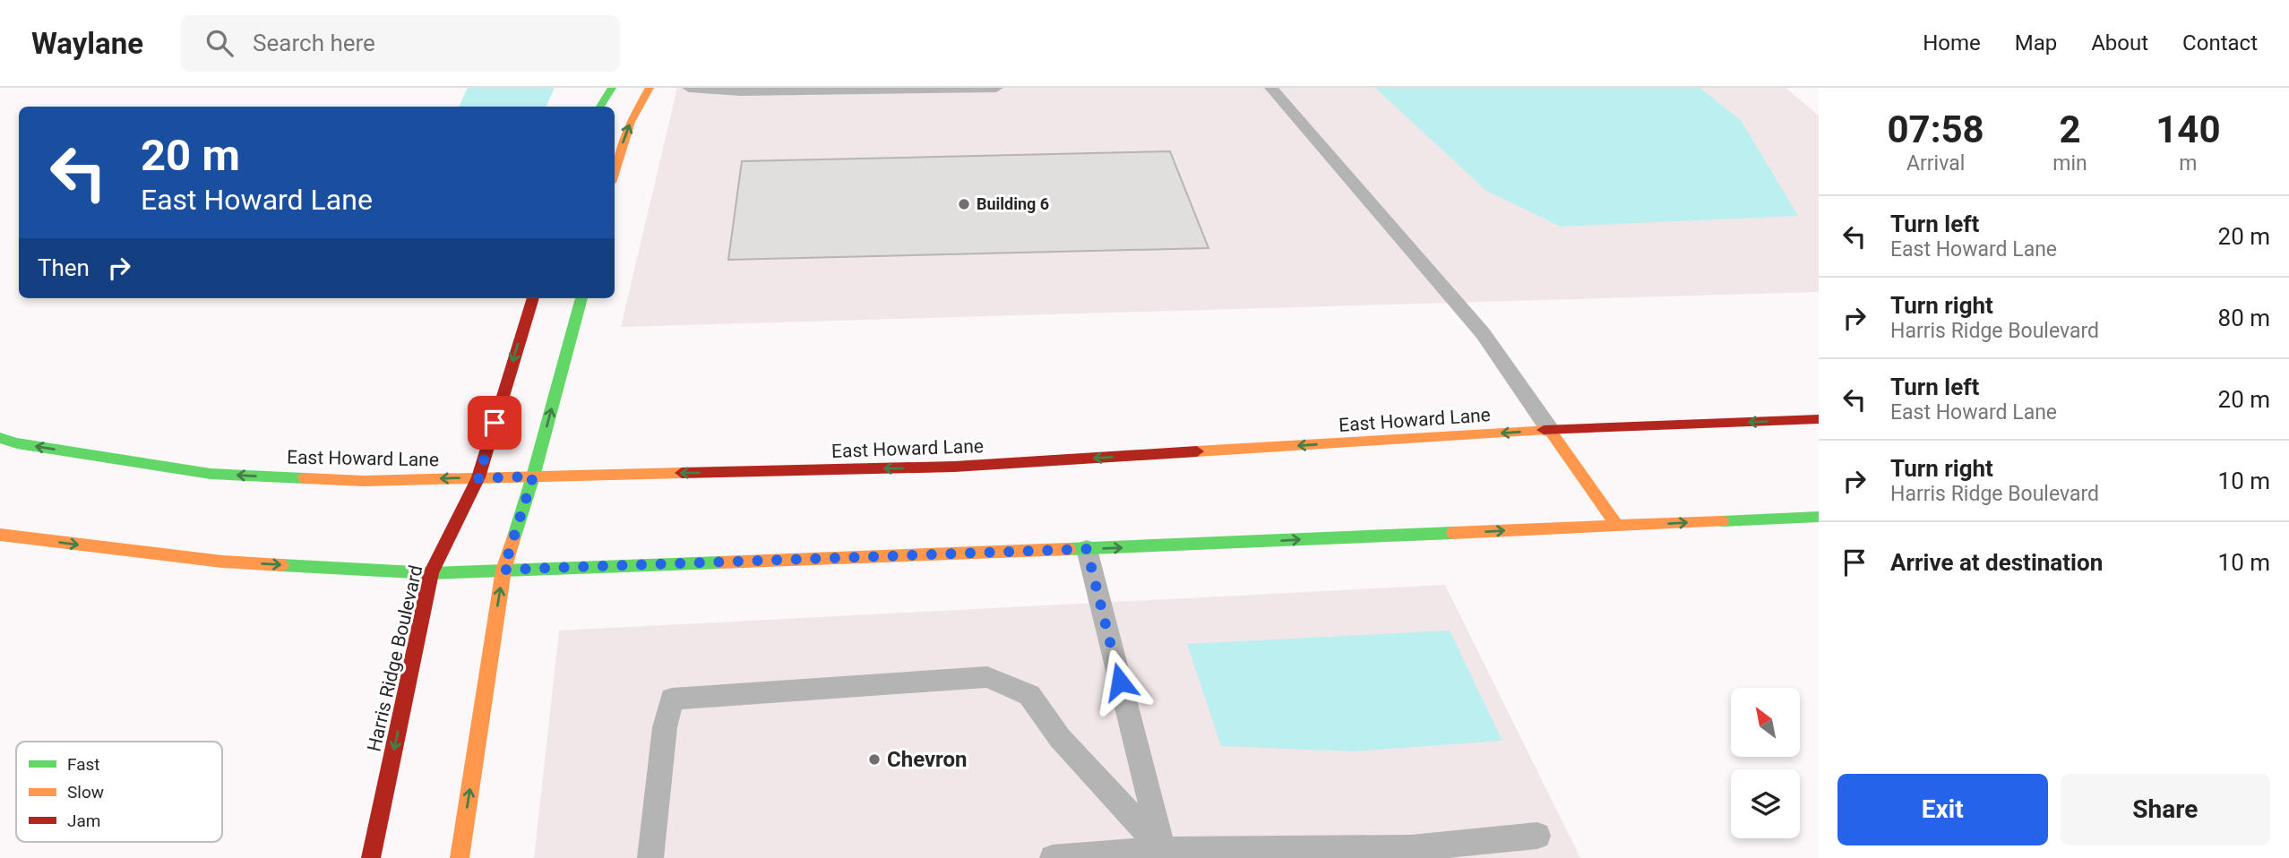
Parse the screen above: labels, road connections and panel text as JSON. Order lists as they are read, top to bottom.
{
  "streets": {
    "main road": ["East Howard Lane", "Harris Ridge Boulevard"]
  },
  "crossings": [
    ["East Howard Lane", "Harris Ridge Boulevard"]
  ],
  "places": ["Building 6", "Chevron"],
  "legend": ["Fast", "Slow", "Jam"],
  "north": "top left",
  "page": {
    "header": "Waylane",
    "search": "Search here",
    "nav": [
      "Home",
      "Map",
      "About",
      "Contact"
    ],
    "eta": [
      "07:58",
      "Arrival",
      "2",
      "min",
      "140",
      "m"
    ],
    "turn": ["20 m", "East Howard Lane"],
    "list": [
      {
        "name": "Turn left",
        "note": "East Howard Lane",
        "value": "20 m"
      },
      {
        "name": "Turn right",
        "note": "Harris Ridge Boulevard",
        "value": "80 m"
      },
      {
        "name": "Turn left",
        "note": "East Howard Lane",
        "value": "20 m"
      },
      {
        "name": "Turn right",
        "note": "Harris Ridge Boulevard",
        "value": "10 m"
      },
      {
        "name": "Arrive at destination",
        "value": "10 m"
      }
    ],
    "then": "Then",
    "buttons": ["Exit", "Share"]
  }
}
